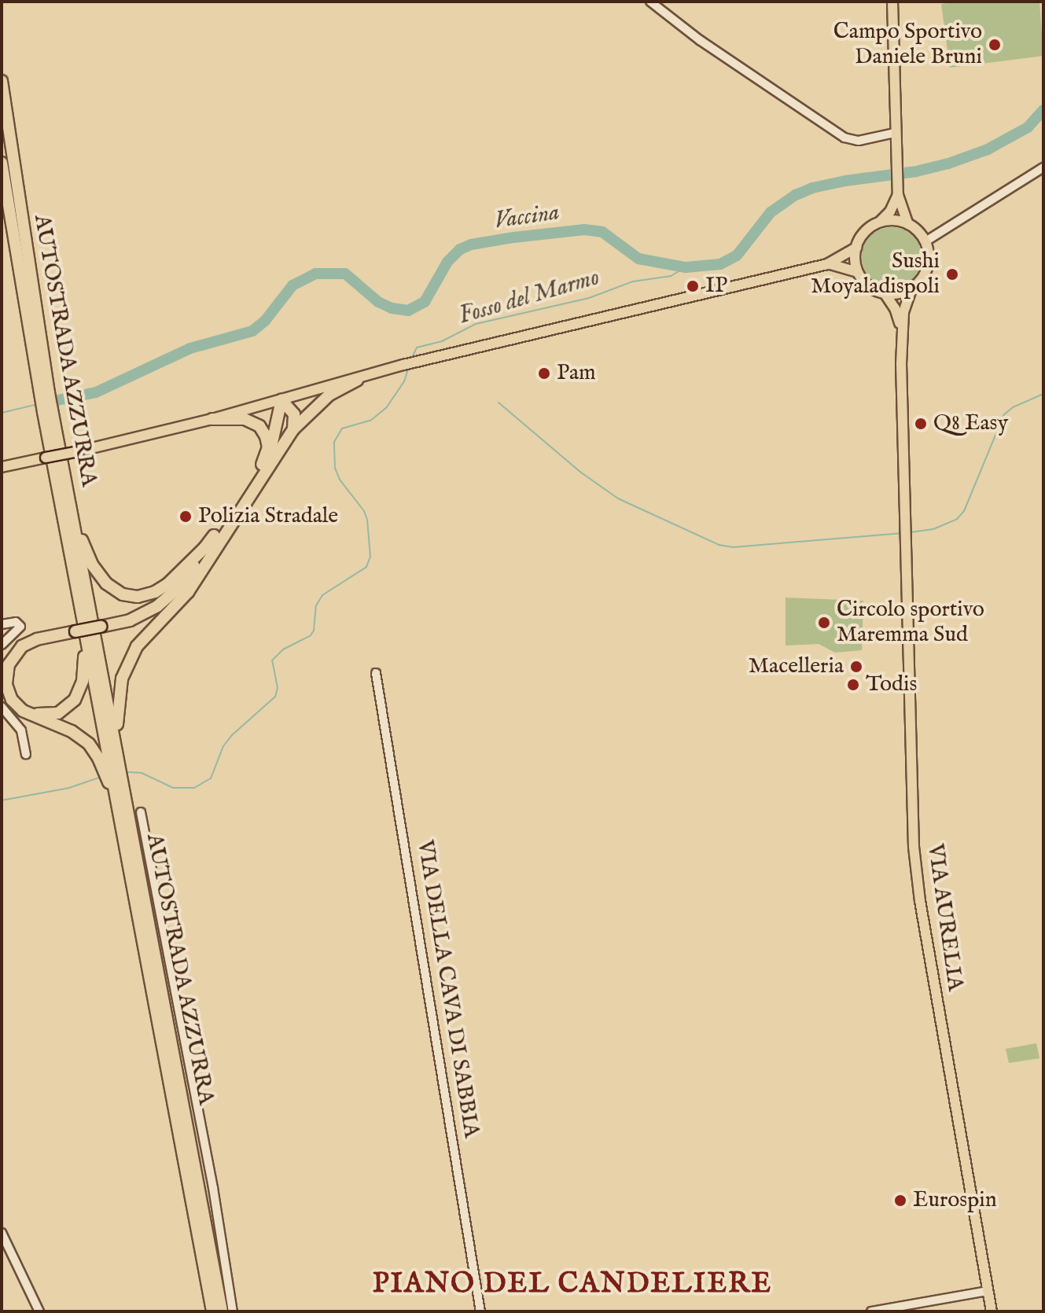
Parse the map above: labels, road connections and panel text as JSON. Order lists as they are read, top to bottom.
{
  "streets": {
    "highway": ["AUTOSTRADA AZZURRA"],
    "main road": ["VIA AURELIA"],
    "street": ["VIA DELLA CAVA DI SABBIA"]
  },
  "districts": ["PIANO DEL CANDELIERE"],
  "water": ["Vaccina", "Fosso del Marmo"],
  "places": [
    "Campo Sportivo Daniele Bruni",
    "Sushi Moyaladispoli",
    "IP",
    "Pam",
    "Q8 Easy",
    "Polizia Stradale",
    "Circolo sportivo Maremma Sud",
    "Macelleria",
    "Todis",
    "Eurospin"
  ]
}
